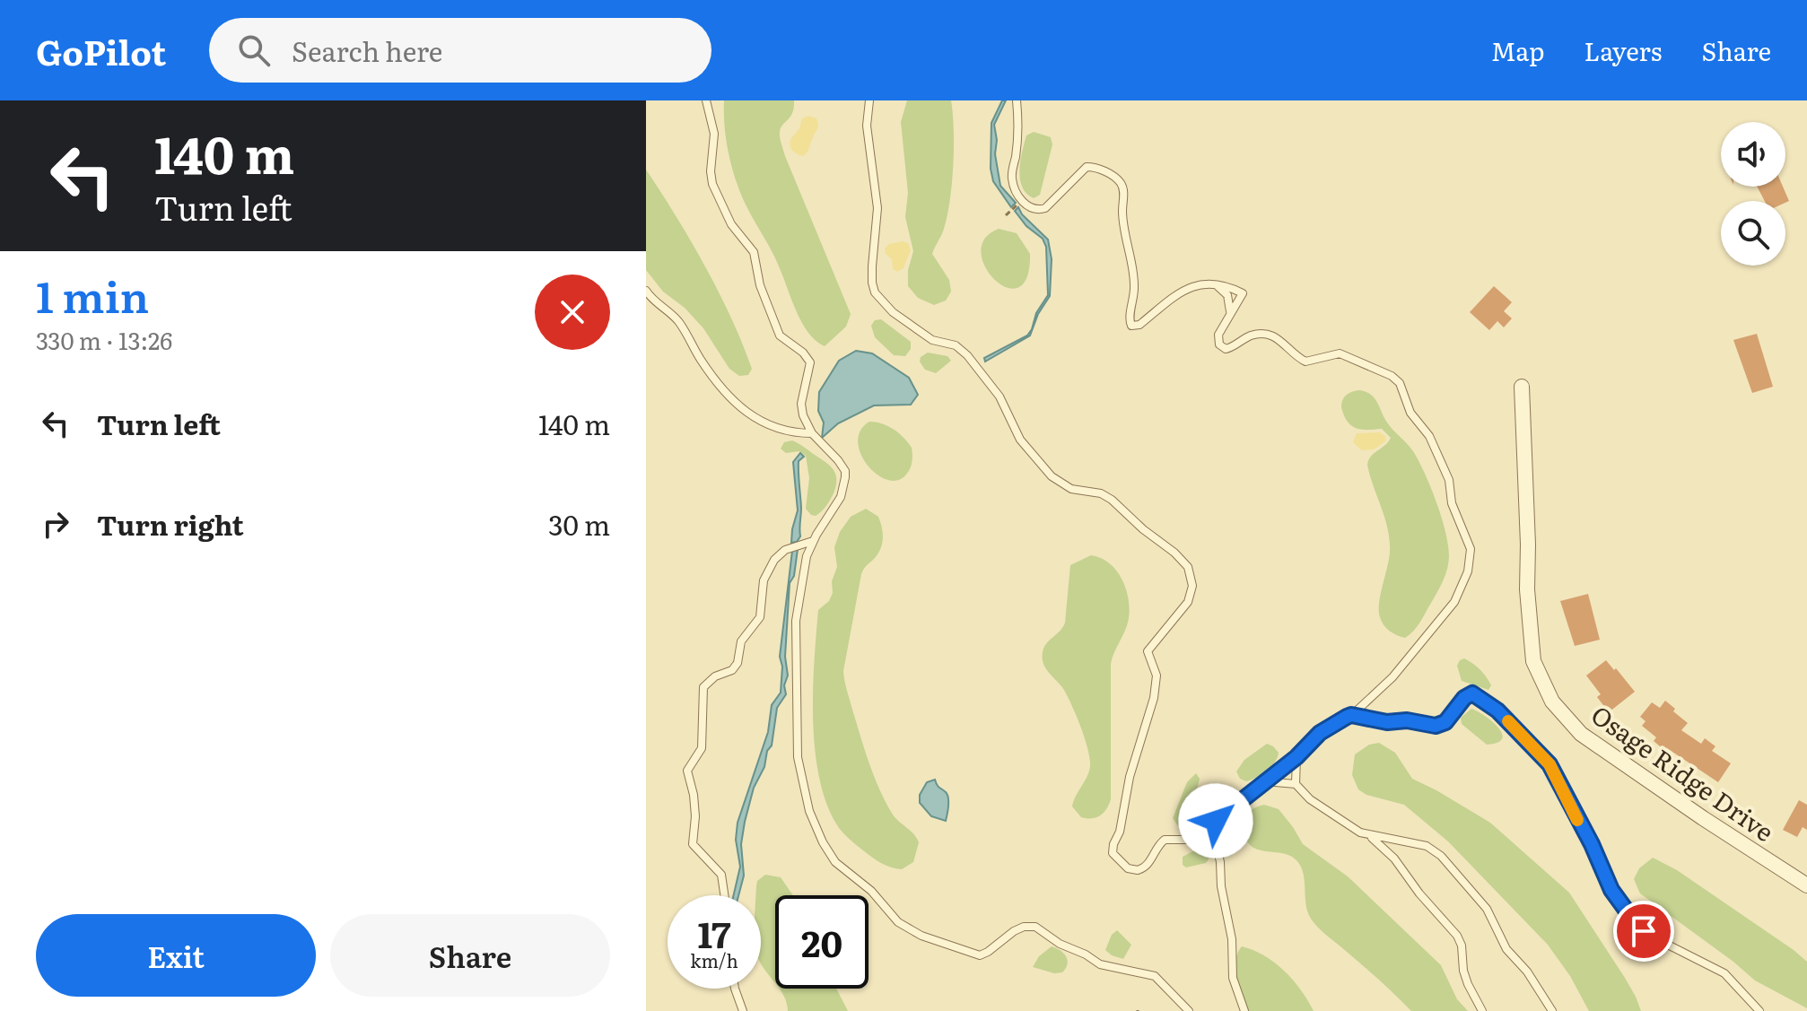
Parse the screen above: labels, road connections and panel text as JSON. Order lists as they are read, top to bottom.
{
  "streets": {
    "street": ["Osage Ridge Drive"]
  },
  "page": {
    "header": "GoPilot",
    "search": "Search here",
    "nav": ["Map", "Layers", "Share"],
    "turn": ["140 m", "Turn left"],
    "heading": ["1 min", "330 m · 13:26"],
    "list": [
      {
        "name": "Turn left",
        "value": "140 m"
      },
      {
        "name": "Turn right",
        "value": "30 m"
      }
    ],
    "speed": "17 km/h",
    "limit": "20",
    "buttons": ["Exit", "Share"]
  }
}
